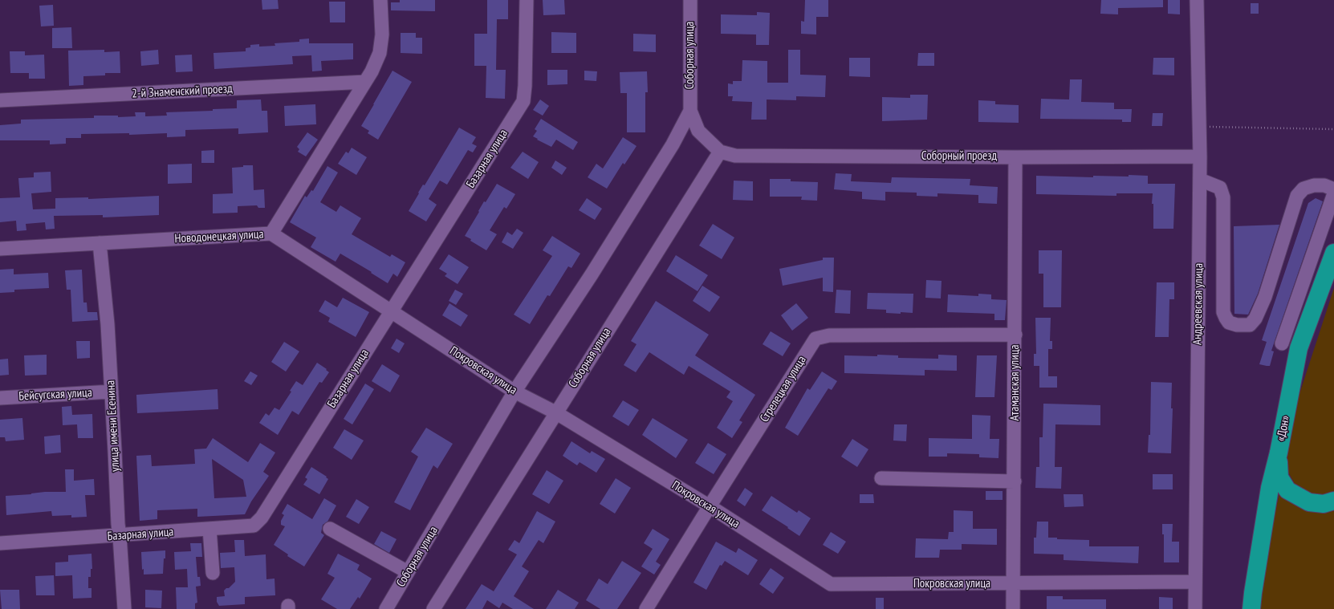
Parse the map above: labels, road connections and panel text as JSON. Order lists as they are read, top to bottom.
{
  "streets": {
    "highway": ["«Дон»"],
    "street": [
      "Соборная улица",
      "2-й Знаменский проезд",
      "Соборный проезд",
      "Базарная улица",
      "Новодонецкая улица",
      "Андреевская улица",
      "Покровская улица",
      "Атаманская улица",
      "Стрелецкая улица",
      "Бейсугская улица",
      "улица имени Есенина"
    ]
  },
  "crossings": [
    ["Соборная улица", "Соборный проезд"],
    ["Соборная улица", "Покровская улица"],
    ["2-й Знаменский проезд", "Новодонецкая улица"],
    ["Соборный проезд", "Андреевская улица"],
    ["Соборный проезд", "Атаманская улица"],
    ["Базарная улица", "Покровская улица"],
    ["Базарная улица", "улица имени Есенина"],
    ["Новодонецкая улица", "Покровская улица"],
    ["Новодонецкая улица", "улица имени Есенина"],
    ["Андреевская улица", "Покровская улица"],
    ["Покровская улица", "Атаманская улица"],
    ["Покровская улица", "Стрелецкая улица"],
    ["Атаманская улица", "Стрелецкая улица"],
    ["Бейсугская улица", "улица имени Есенина"]
  ]
}
